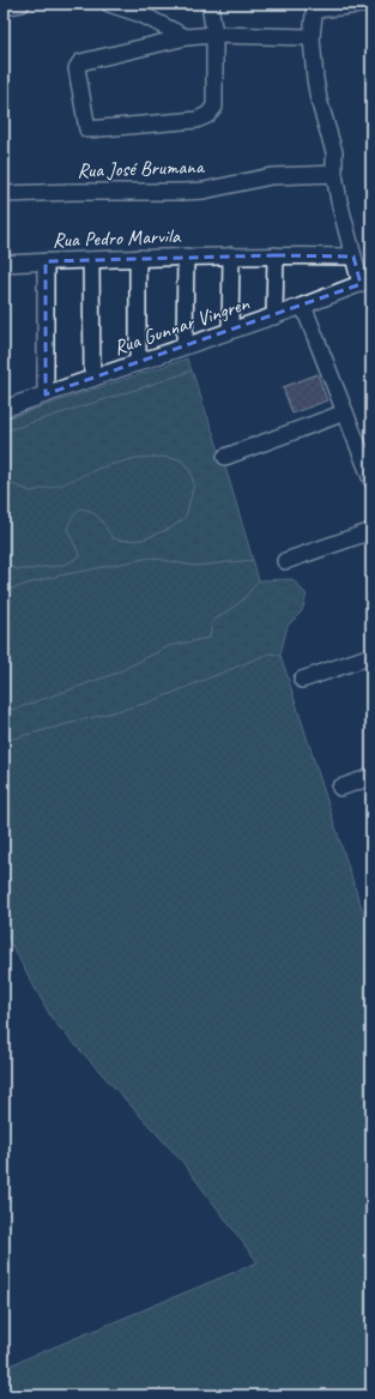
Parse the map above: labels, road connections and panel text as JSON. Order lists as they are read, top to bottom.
{
  "streets": {
    "street": ["Rua José Brumana", "Rua Pedro Marvila", "Rua Gunnar Vingren"]
  }
}
